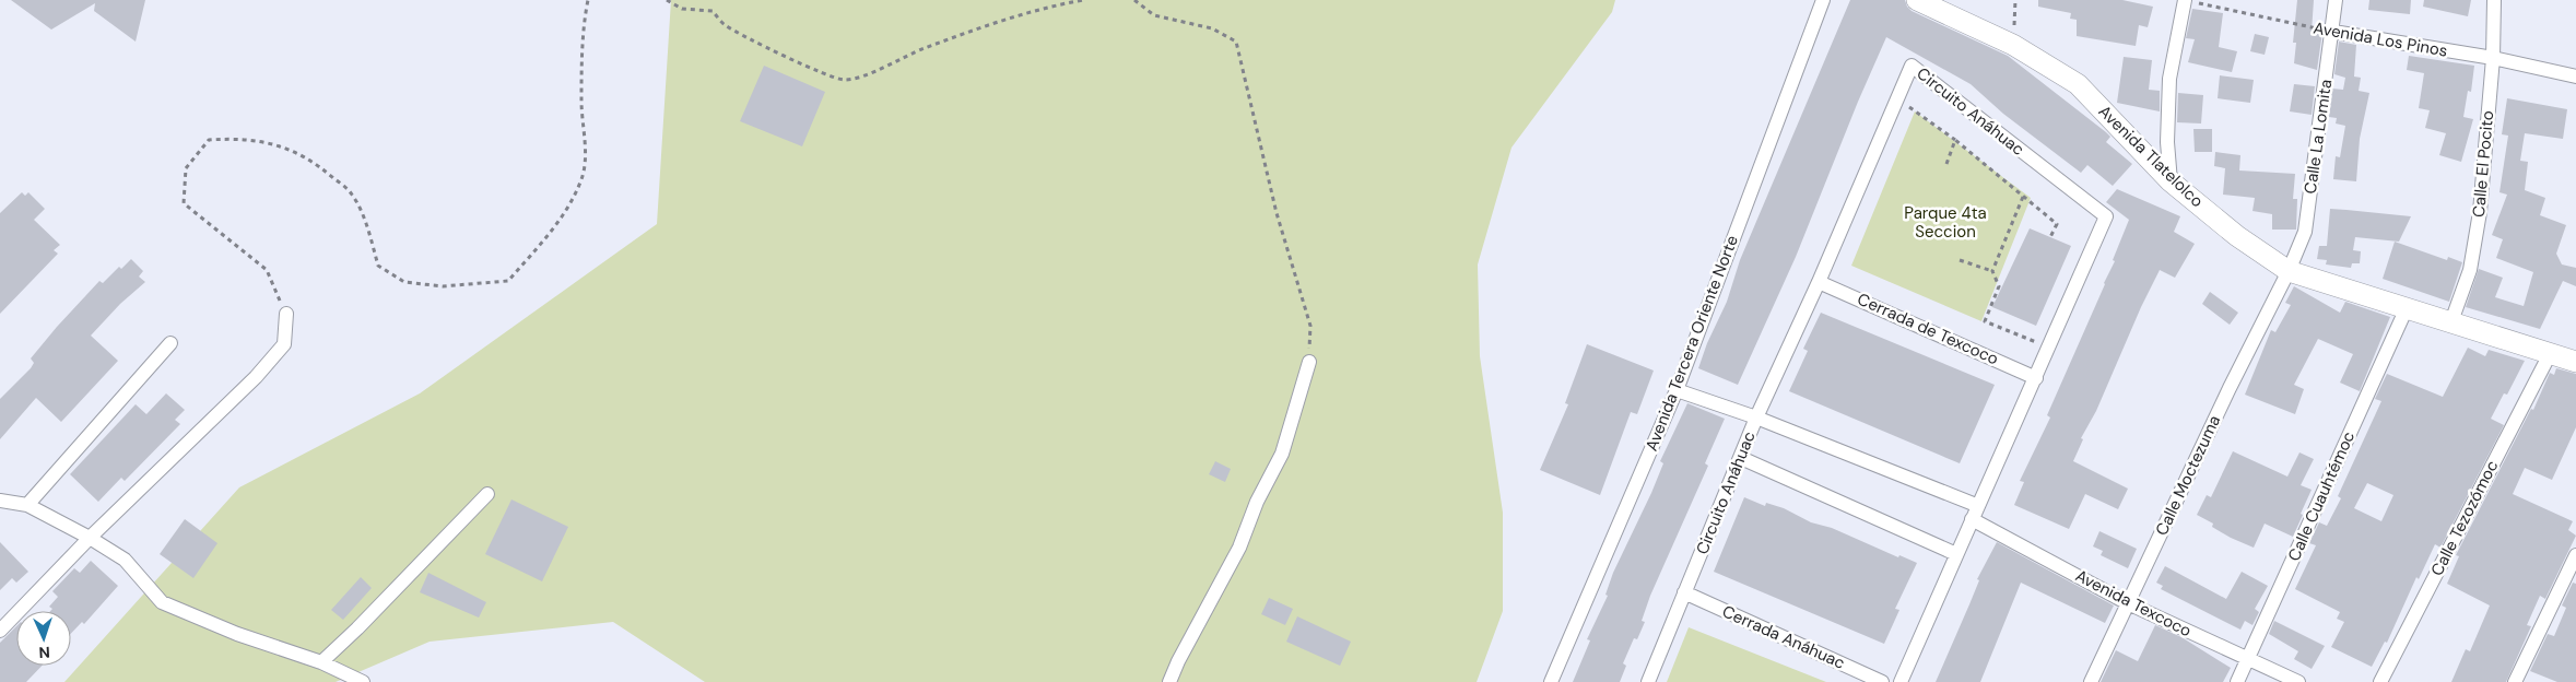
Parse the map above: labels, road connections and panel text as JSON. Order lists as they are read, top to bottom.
{
  "streets": {
    "street": [
      "Avenida Los Pinos",
      "Circuito Anáhuac",
      "Calle La Lomita",
      "Avenida Tlatelolco",
      "Calle El Pocito",
      "Cerrada de Texcoco",
      "Avenida Tercera Oriente Norte",
      "Calle Moctezuma",
      "Calle Cuauhtémoc",
      "Calle Tezozómoc",
      "Avenida Texcoco",
      "Cerrada Anáhuac"
    ]
  },
  "crossings": [
    ["Avenida Los Pinos", "Calle La Lomita"],
    ["Avenida Los Pinos", "Calle El Pocito"],
    ["Circuito Anáhuac", "Cerrada de Texcoco"],
    ["Circuito Anáhuac", "Avenida Texcoco"],
    ["Circuito Anáhuac", "Cerrada Anáhuac"],
    ["Calle La Lomita", "Avenida Tlatelolco"],
    ["Calle La Lomita", "Calle Moctezuma"],
    ["Avenida Tlatelolco", "Calle El Pocito"],
    ["Avenida Tlatelolco", "Calle Moctezuma"],
    ["Avenida Tlatelolco", "Calle Cuauhtémoc"],
    ["Avenida Tlatelolco", "Calle Tezozómoc"],
    ["Avenida Tercera Oriente Norte", "Avenida Texcoco"],
    ["Calle Moctezuma", "Avenida Texcoco"],
    ["Calle Cuauhtémoc", "Avenida Texcoco"]
  ],
  "parks": ["Parque 4ta Seccion"],
  "north": "bottom"
}
